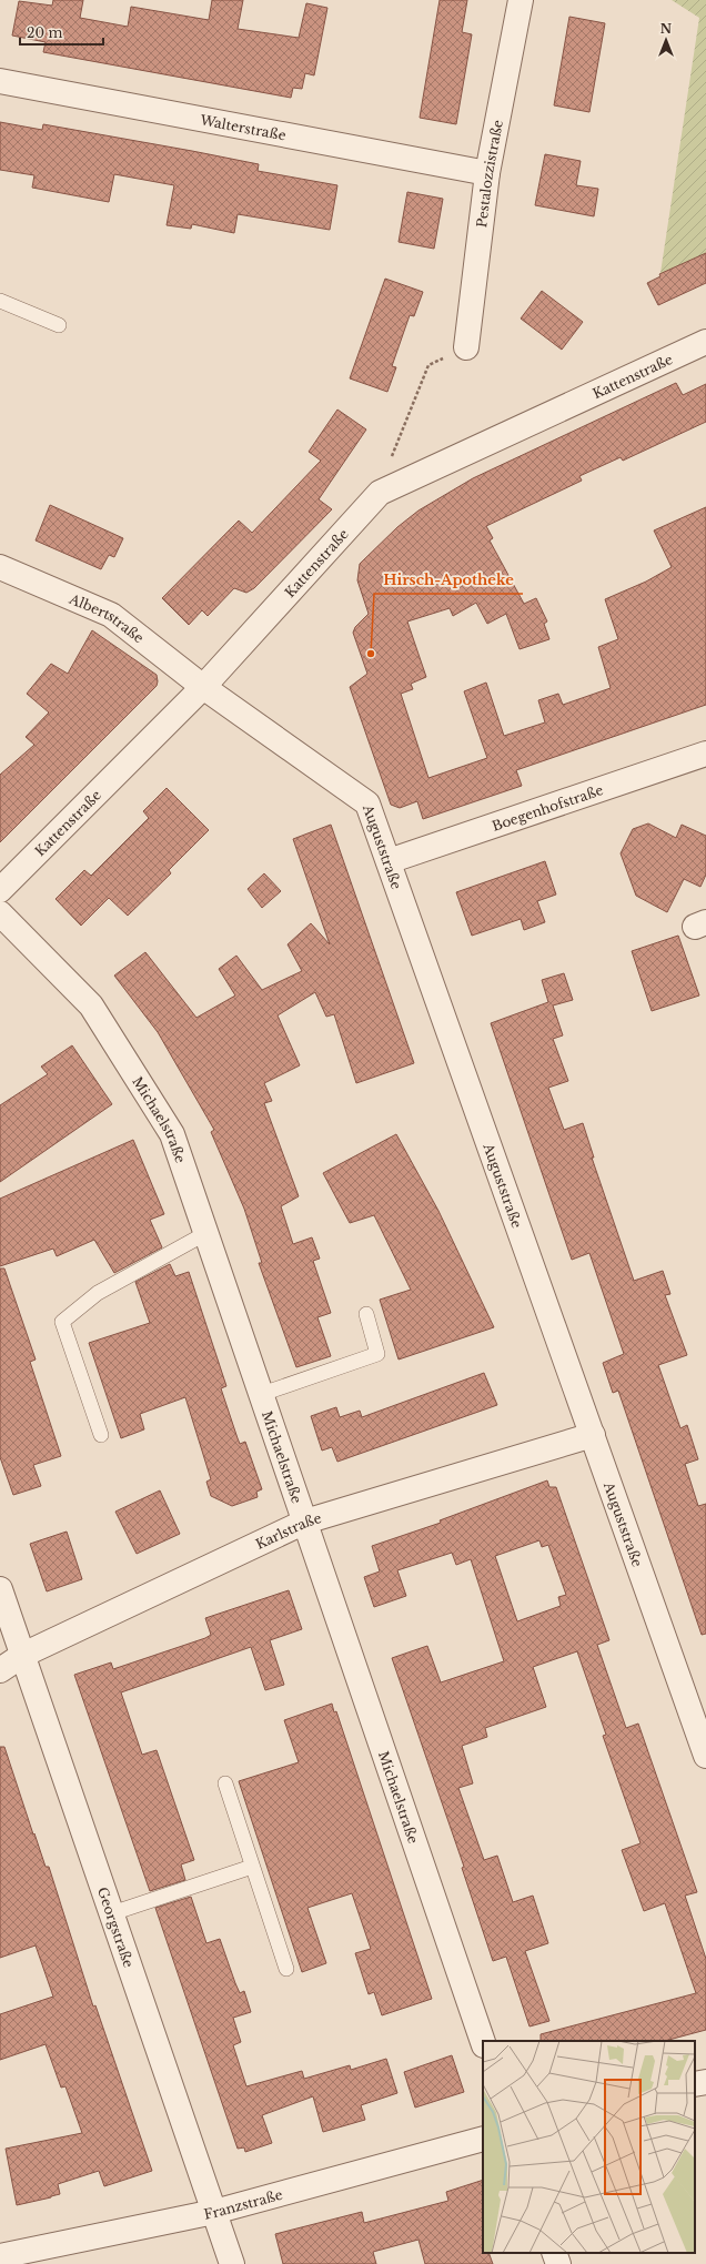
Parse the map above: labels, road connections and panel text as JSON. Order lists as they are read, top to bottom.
{
  "streets": {
    "street": [
      "Walterstraße",
      "Pestalozzistraße",
      "Kattenstraße",
      "Albertstraße",
      "Boegenhofstraße",
      "Auguststraße",
      "Michaelstraße",
      "Karlstraße",
      "Georgstraße",
      "Franzstraße"
    ]
  },
  "crossings": [
    ["Walterstraße", "Pestalozzistraße"],
    ["Kattenstraße", "Albertstraße"],
    ["Kattenstraße", "Auguststraße"],
    ["Albertstraße", "Auguststraße"],
    ["Boegenhofstraße", "Auguststraße"],
    ["Auguststraße", "Karlstraße"],
    ["Michaelstraße", "Karlstraße"],
    ["Karlstraße", "Georgstraße"],
    ["Georgstraße", "Franzstraße"]
  ],
  "places": ["Hirsch-Apotheke"],
  "scale_bar": "20 m",
  "north": "top"
}
